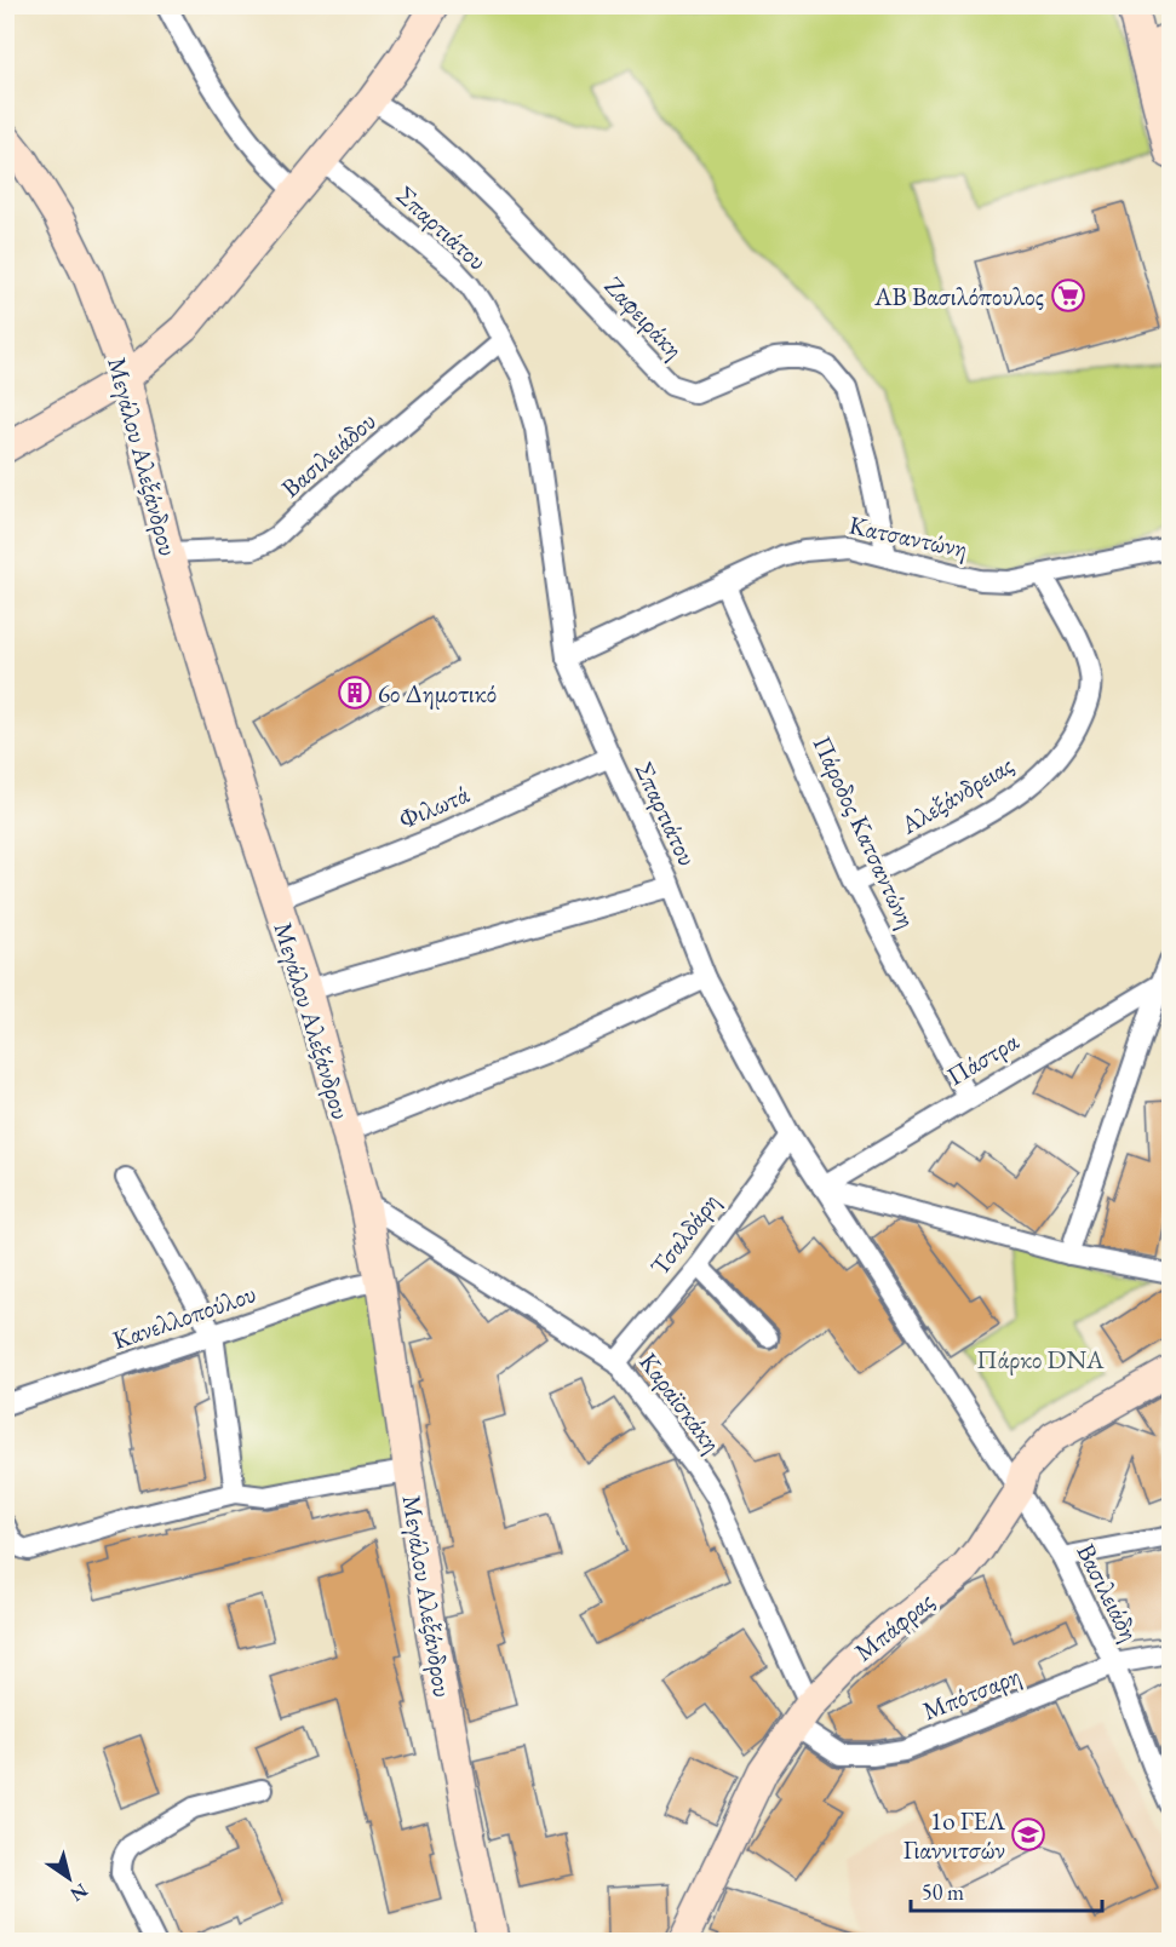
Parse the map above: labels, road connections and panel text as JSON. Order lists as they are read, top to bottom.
{
  "streets": {
    "main road": ["Μεγάλου Αλεξάνδρου", "Μπάφρας"],
    "street": [
      "Σπαρτιάτου",
      "Ζαφειράκη",
      "Βασιλειάδου",
      "Κατσαντώνη",
      "Αλεξάνδρειας",
      "Φιλωτά",
      "Πάροδος Κατσαντώνη",
      "Πάστρα",
      "Τσαλδάρη",
      "Κανελλοπούλου",
      "Καραϊσκάκη",
      "Βασιλειάδη",
      "Μπότσαρη"
    ]
  },
  "crossings": [
    ["Σπαρτιάτου", "Βασιλειάδου"],
    ["Σπαρτιάτου", "Κατσαντώνη"],
    ["Σπαρτιάτου", "Φιλωτά"],
    ["Σπαρτιάτου", "Πάστρα"],
    ["Σπαρτιάτου", "Τσαλδάρη"],
    ["Σπαρτιάτου", "Βασιλειάδη"],
    ["Σπαρτιάτου", "Μπάφρας"],
    ["Ζαφειράκη", "Κατσαντώνη"],
    ["Βασιλειάδου", "Μεγάλου Αλεξάνδρου"],
    ["Μεγάλου Αλεξάνδρου", "Φιλωτά"],
    ["Μεγάλου Αλεξάνδρου", "Κανελλοπούλου"],
    ["Μεγάλου Αλεξάνδρου", "Καραϊσκάκη"],
    ["Κατσαντώνη", "Αλεξάνδρειας"],
    ["Κατσαντώνη", "Πάροδος Κατσαντώνη"],
    ["Αλεξάνδρειας", "Πάροδος Κατσαντώνη"],
    ["Πάροδος Κατσαντώνη", "Πάστρα"],
    ["Τσαλδάρη", "Καραϊσκάκη"],
    ["Καραϊσκάκη", "Μπάφρας"],
    ["Καραϊσκάκη", "Μπότσαρη"],
    ["Βασιλειάδη", "Μπάφρας"],
    ["Βασιλειάδη", "Μπότσαρη"],
    ["Μπάφρας", "Μπότσαρη"]
  ],
  "parks": ["Πάρκο DNA"],
  "places": {
    "supermarket": ["ΑΒ Βασιλόπουλος"],
    "building": ["6ο Δημοτικό"],
    "school or university": ["1o ΓΕΛ Γιαννιτσών"]
  },
  "scale_bar": "50 m",
  "north": "bottom right"
}
